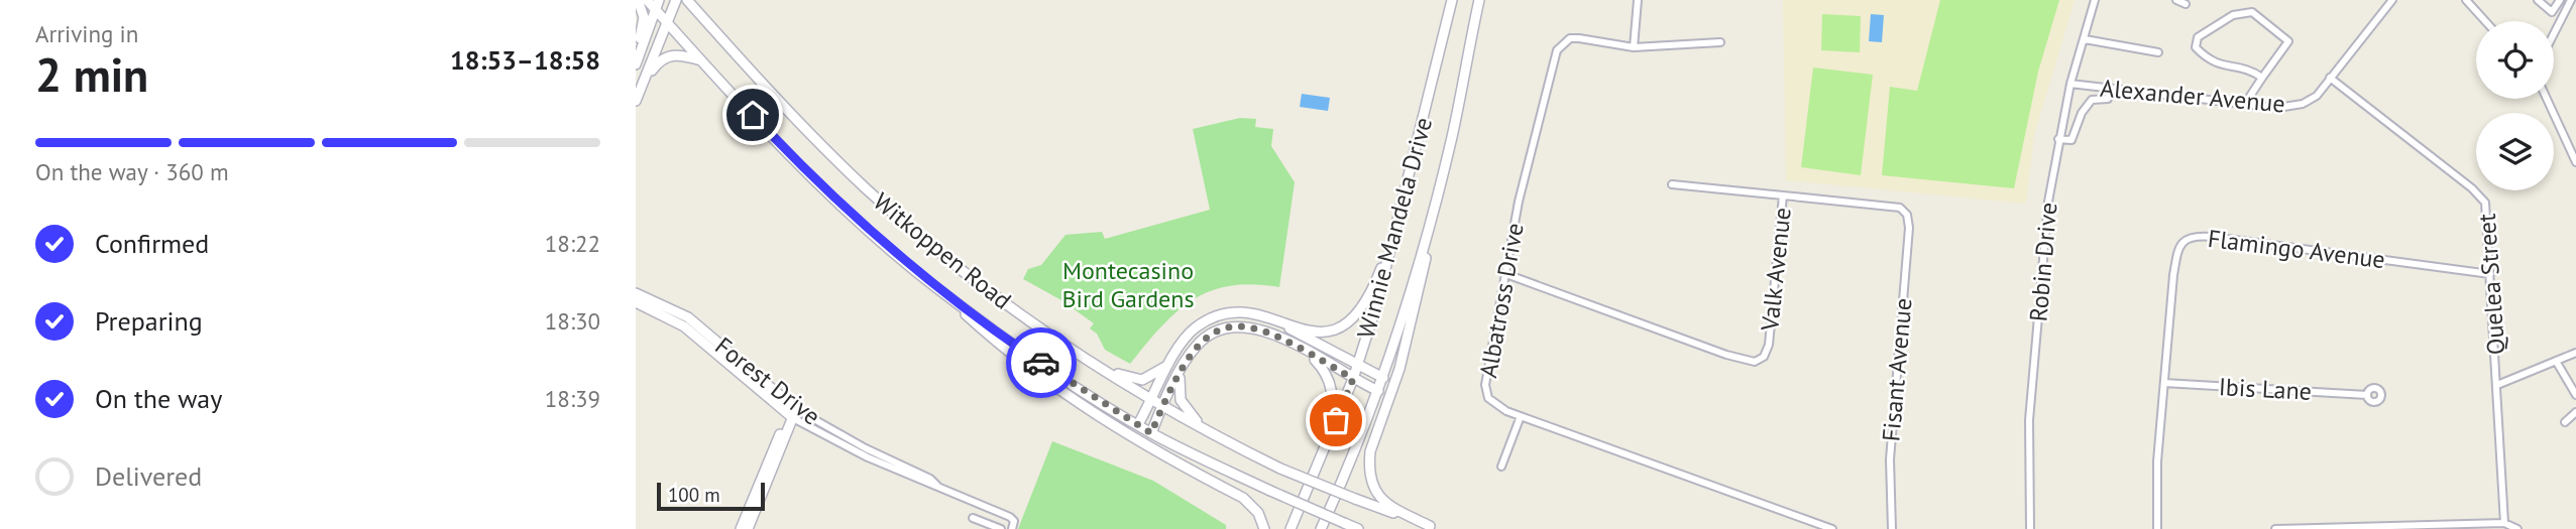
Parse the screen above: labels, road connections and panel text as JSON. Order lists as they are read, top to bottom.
{
  "streets": {
    "main road": ["Winnie Mandela Drive", "Witkoppen Road", "Forest Drive"],
    "street": [
      "Alexander Avenue",
      "Flamingo Avenue",
      "Robin Drive",
      "Valk Avenue",
      "Quelea Street",
      "Albatross Drive",
      "Fisant Avenue",
      "Ibis Lane"
    ]
  },
  "crossings": [
    ["Alexander Avenue", "Robin Drive"],
    ["Alexander Avenue", "Quelea Street"],
    ["Flamingo Avenue", "Quelea Street"],
    ["Flamingo Avenue", "Ibis Lane"],
    ["Valk Avenue", "Albatross Drive"],
    ["Valk Avenue", "Fisant Avenue"]
  ],
  "parks": ["Montecasino Bird Gardens"],
  "scale_bar": "100 m",
  "page": {
    "heading": ["2 min", "Arriving in", "18:53–18:58"],
    "bar": "On the way · 360 m",
    "list": [
      ["Confirmed", "18:22"],
      ["Preparing", "18:30"],
      ["On the way", "18:39"],
      "Delivered"
    ],
    "scale": "100 m"
  }
}
